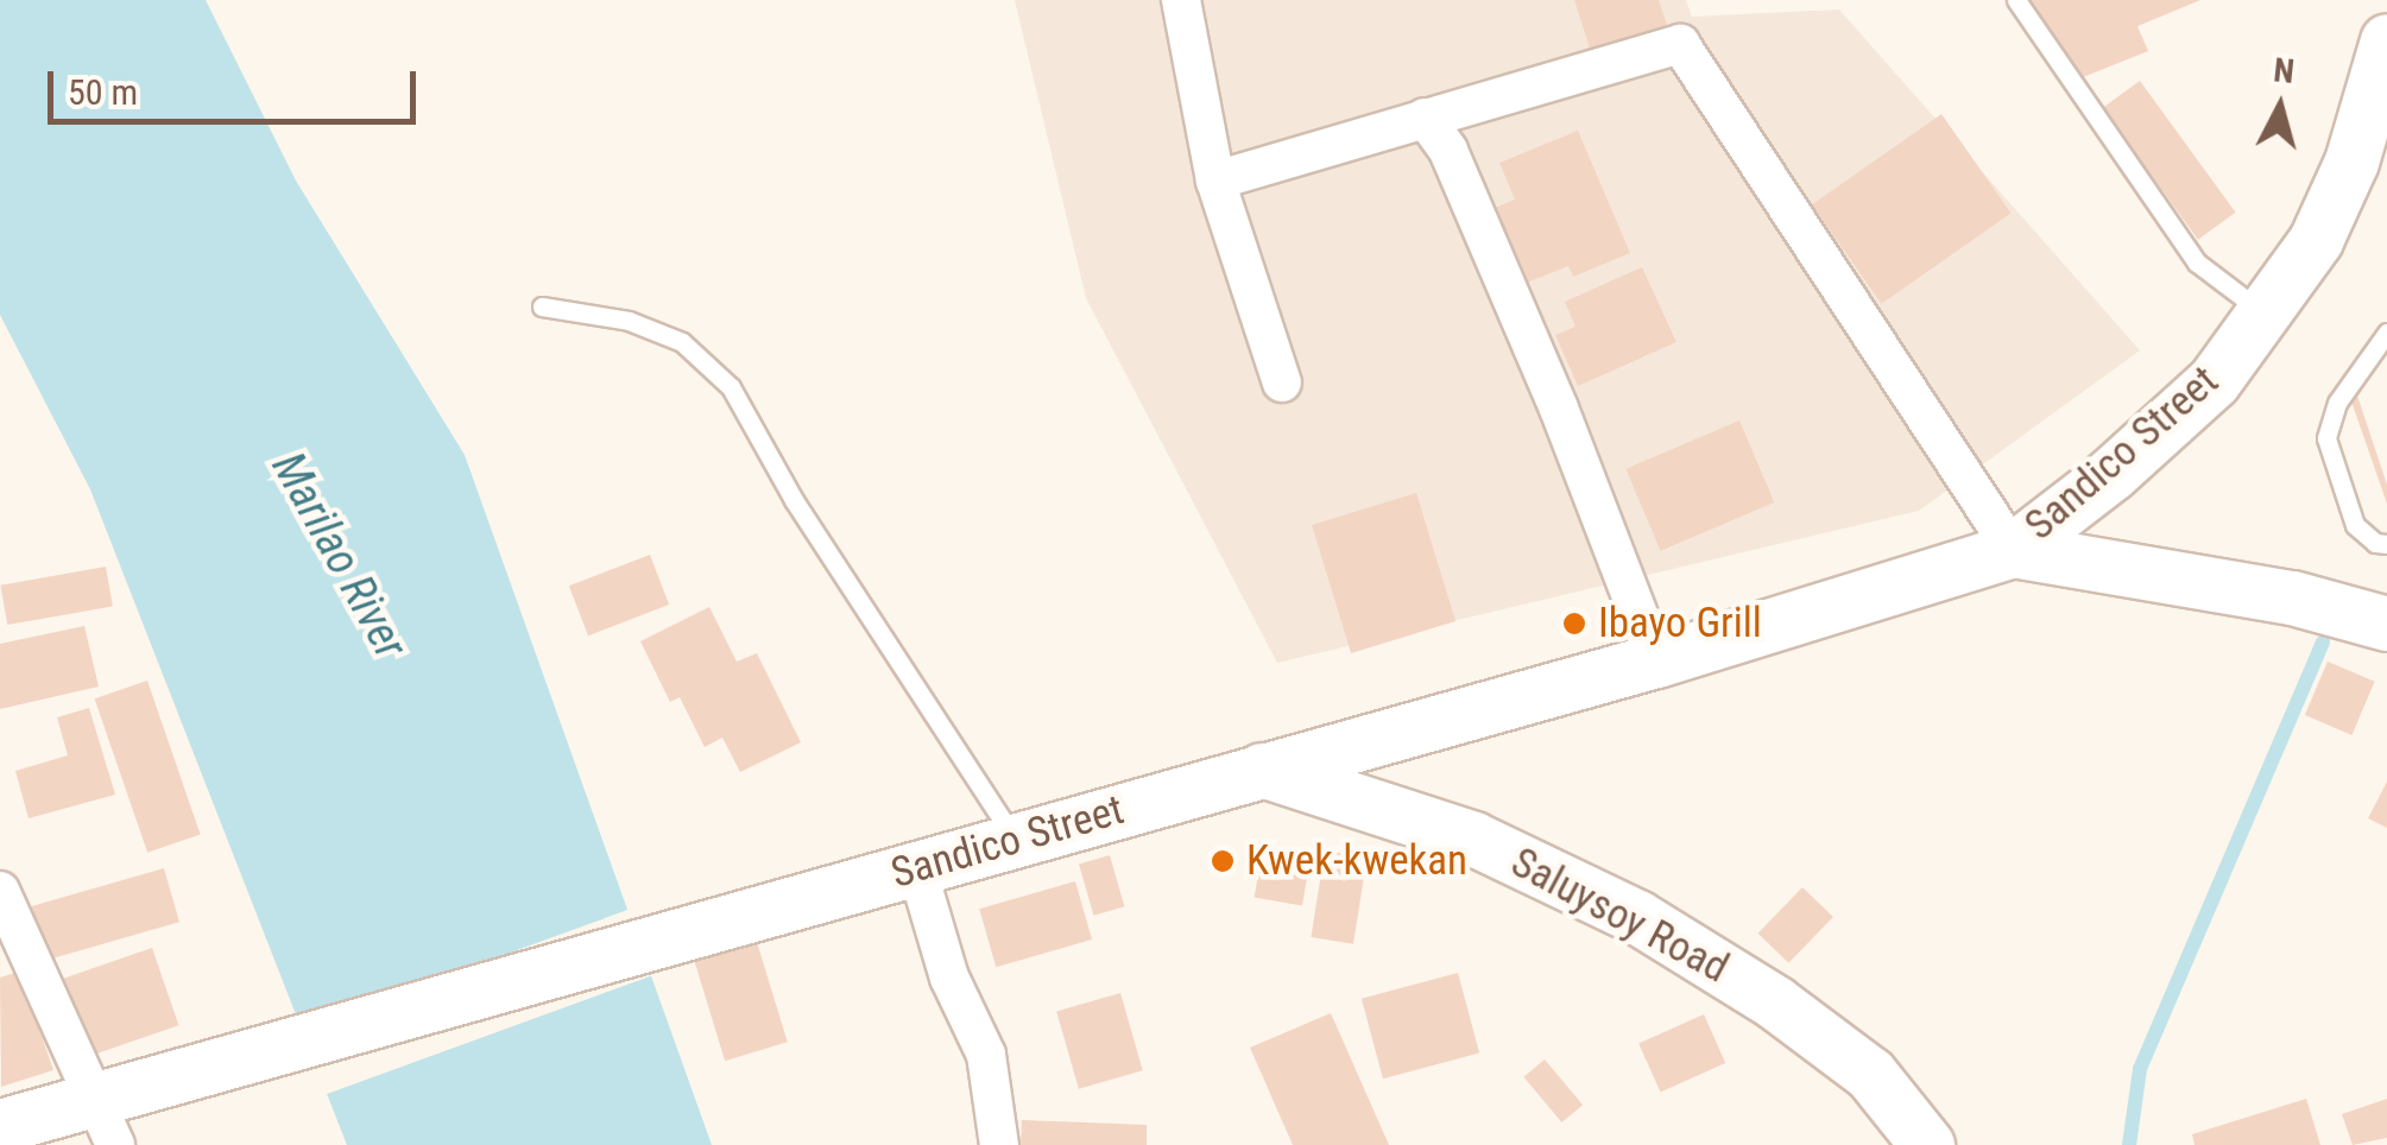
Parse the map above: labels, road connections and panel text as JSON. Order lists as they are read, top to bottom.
{
  "streets": {
    "main road": ["Sandico Street", "Saluysoy Road"]
  },
  "crossings": [
    ["Sandico Street", "Saluysoy Road"]
  ],
  "water": ["Marilao River"],
  "places": ["Ibayo Grill", "Kwek-kwekan"],
  "scale_bar": "50 m",
  "north": "top"
}
